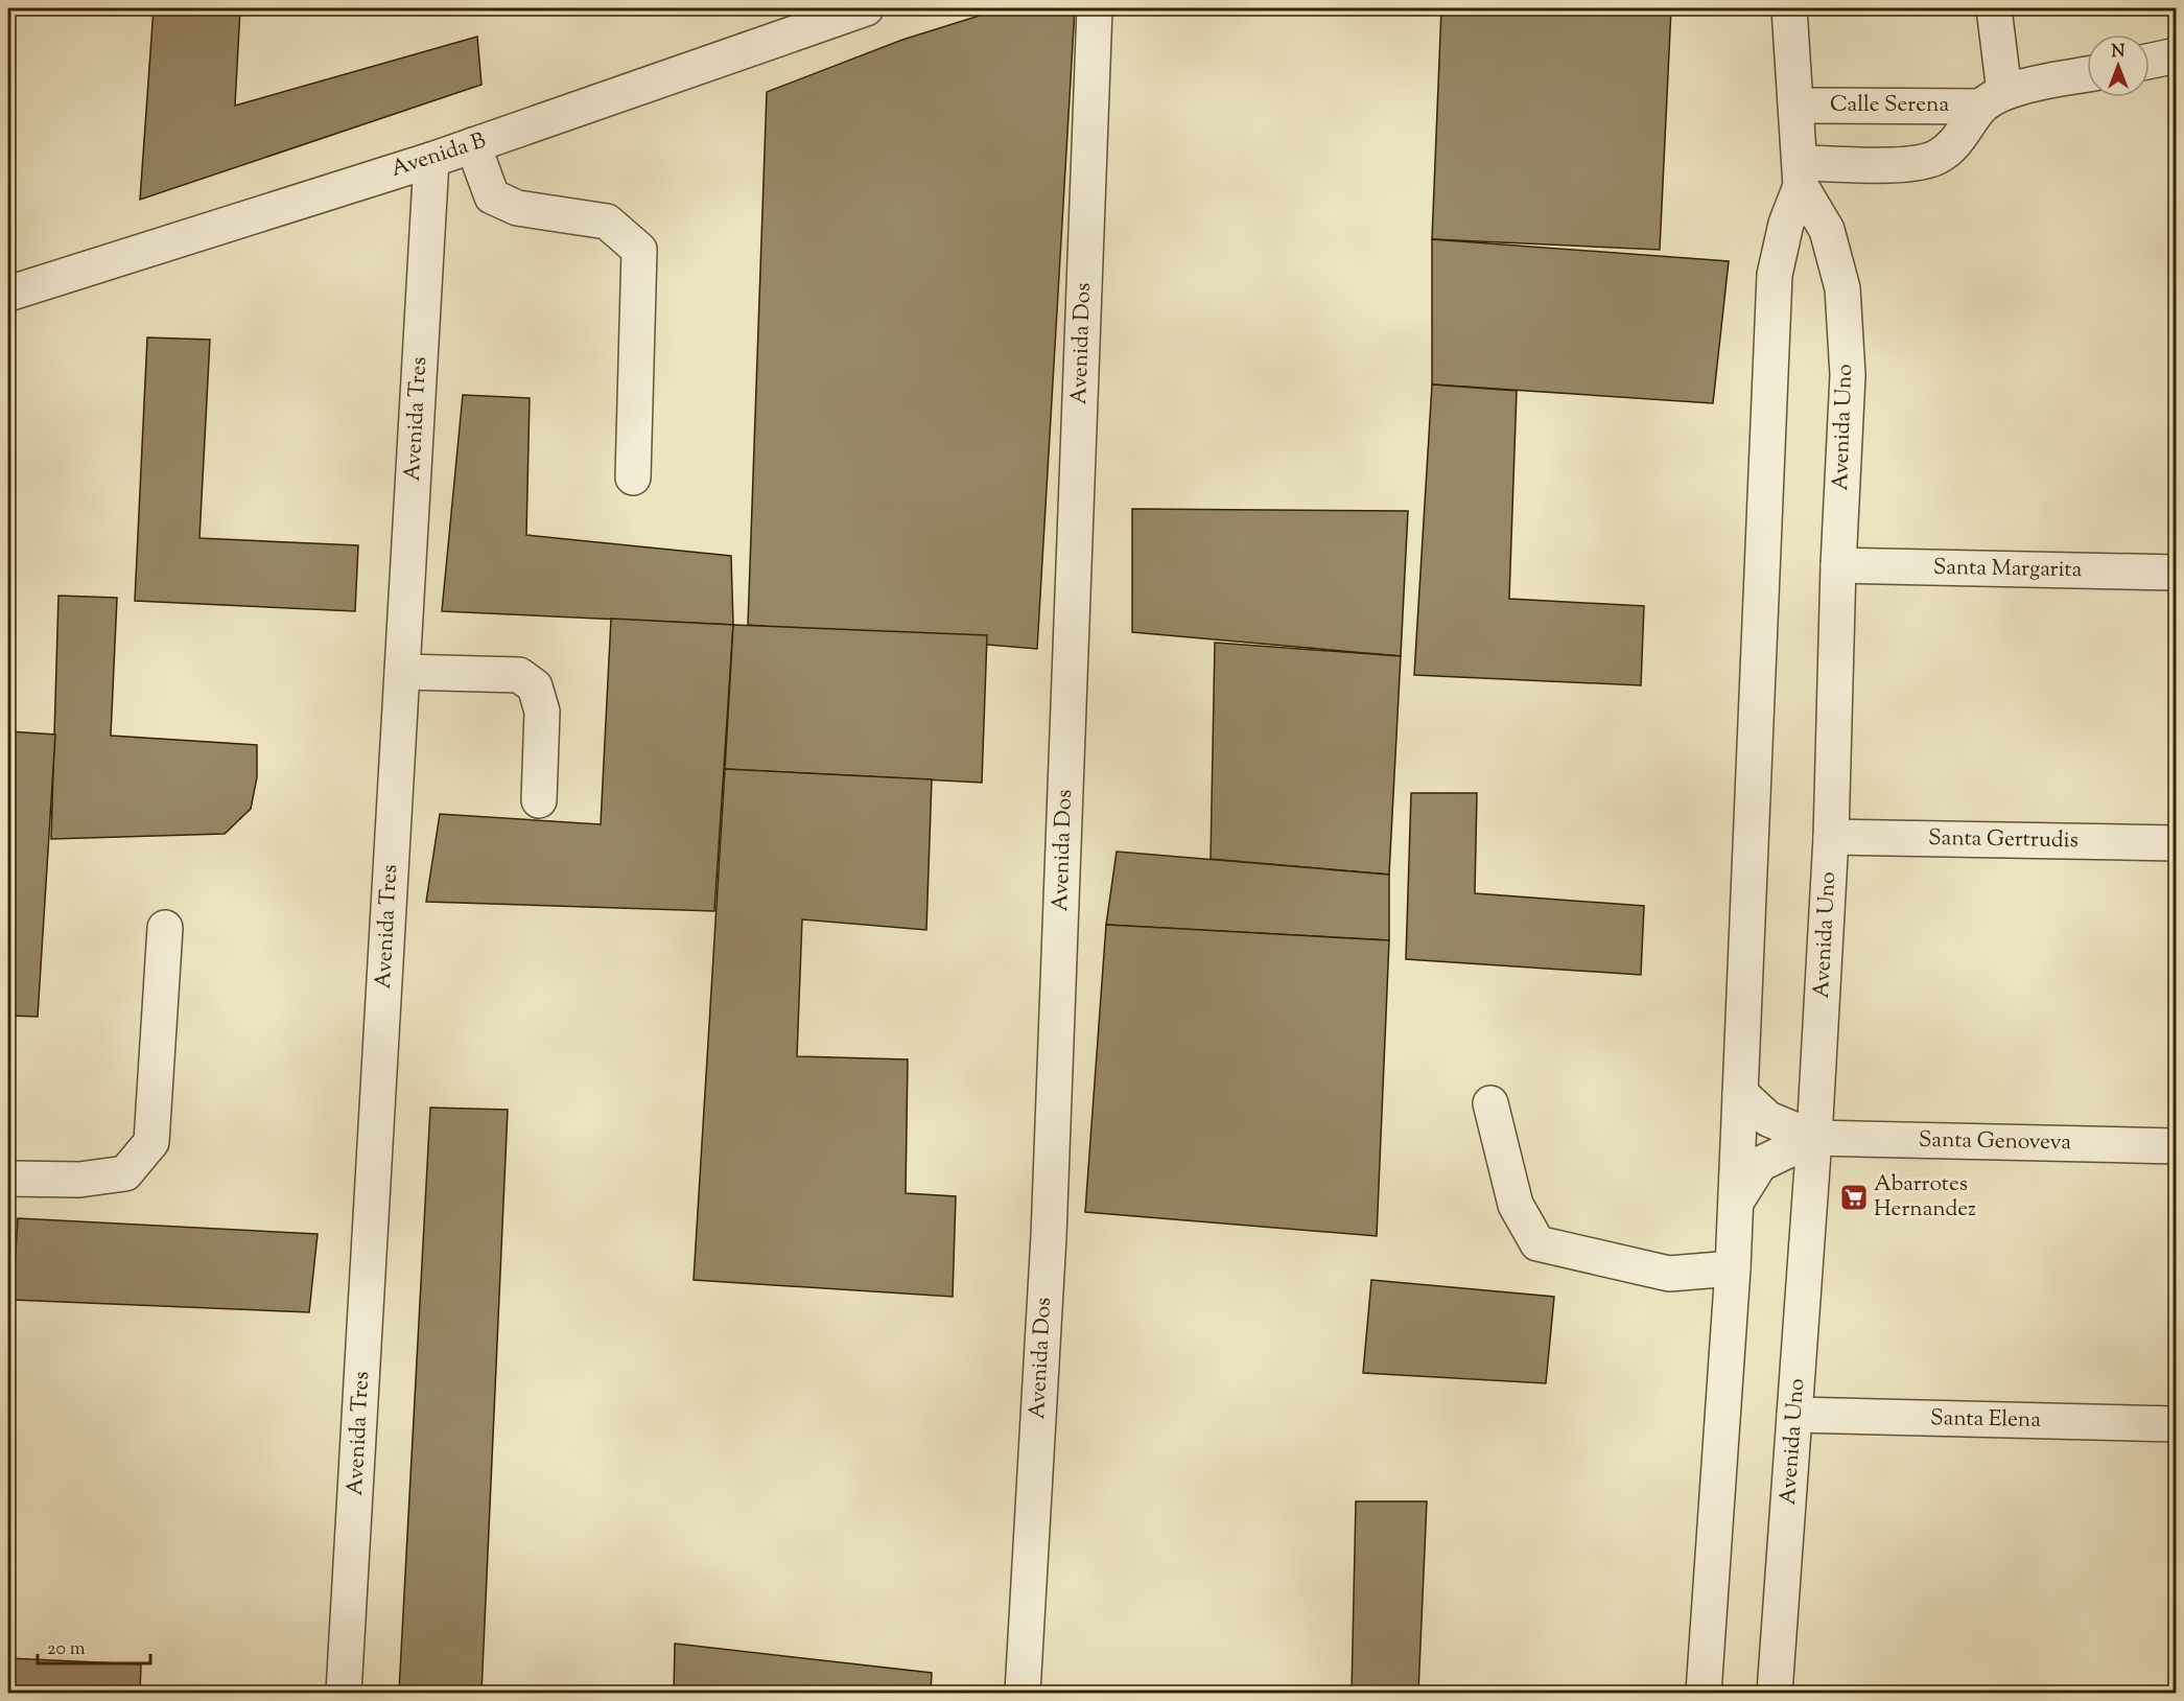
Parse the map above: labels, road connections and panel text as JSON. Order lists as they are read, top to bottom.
{
  "streets": {
    "street": [
      "Calle Serena",
      "Avenida B",
      "Avenida Dos",
      "Avenida Tres",
      "Avenida Uno",
      "Santa Margarita",
      "Santa Gertrudis",
      "Santa Genoveva",
      "Santa Elena"
    ]
  },
  "crossings": [
    ["Calle Serena", "Avenida Uno"],
    ["Avenida B", "Avenida Tres"],
    ["Avenida Uno", "Santa Margarita"],
    ["Avenida Uno", "Santa Gertrudis"],
    ["Avenida Uno", "Santa Genoveva"],
    ["Avenida Uno", "Santa Elena"]
  ],
  "places": {
    "supermarket": ["Abarrotes Hernandez"]
  },
  "scale_bar": "20 m",
  "north": "top"
}
